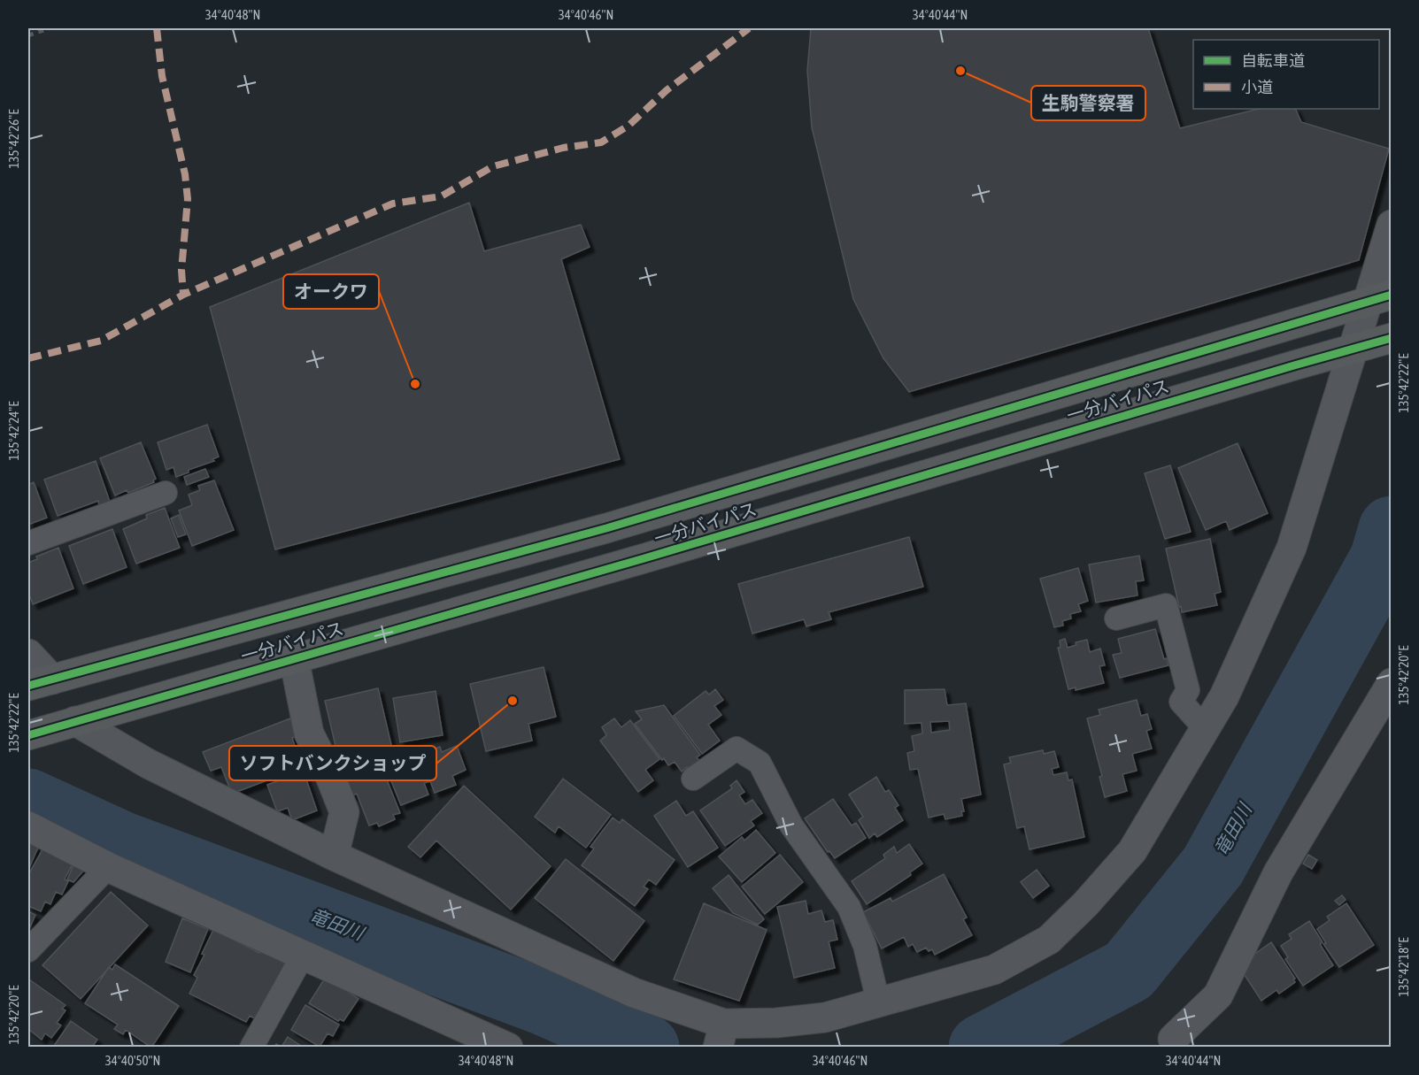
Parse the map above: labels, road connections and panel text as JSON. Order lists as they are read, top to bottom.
{
  "streets": {
    "highway": ["一分バイパス"]
  },
  "water": ["竜田川"],
  "places": ["生駒警察署", "オークワ", "ソフトバンクショップ"],
  "legend": ["自転車道", "小道"],
  "coordinates": [
    "34°40'48\"N",
    "34°40'46\"N",
    "34°40'44\"N",
    "135°42'26\"E",
    "135°42'22\"E",
    "135°42'24\"E",
    "135°42'20\"E",
    "135°42'18\"E",
    "34°40'50\"N"
  ]
}
